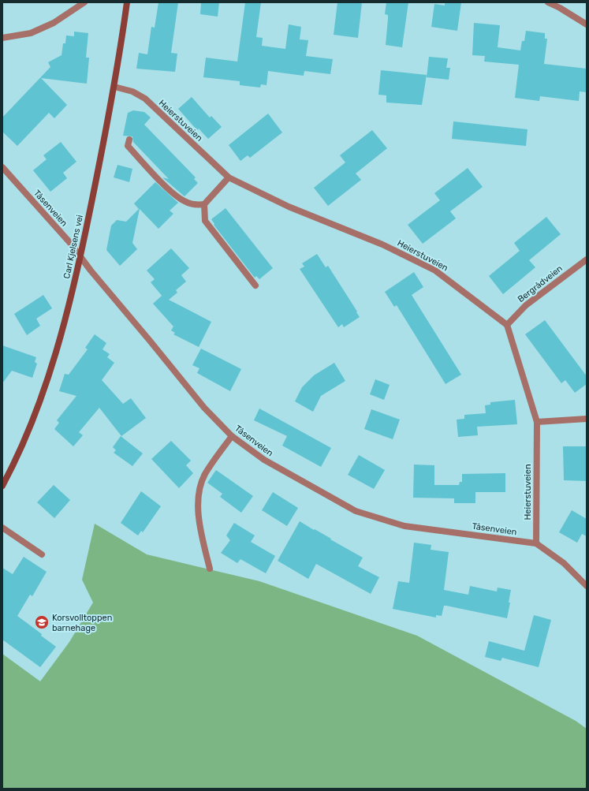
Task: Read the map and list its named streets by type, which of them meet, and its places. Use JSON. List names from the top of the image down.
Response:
{
  "streets": {
    "main road": ["Carl Kjelsens vei"],
    "street": ["Heierstuveien", "Tåsenveien", "Bergrådveien"]
  },
  "crossings": [
    ["Heierstuveien", "Tåsenveien"],
    ["Heierstuveien", "Carl Kjelsens vei"],
    ["Heierstuveien", "Bergrådveien"],
    ["Tåsenveien", "Carl Kjelsens vei"]
  ],
  "places": {
    "school or university": ["Korsvolltoppen barnehage"]
  }
}
